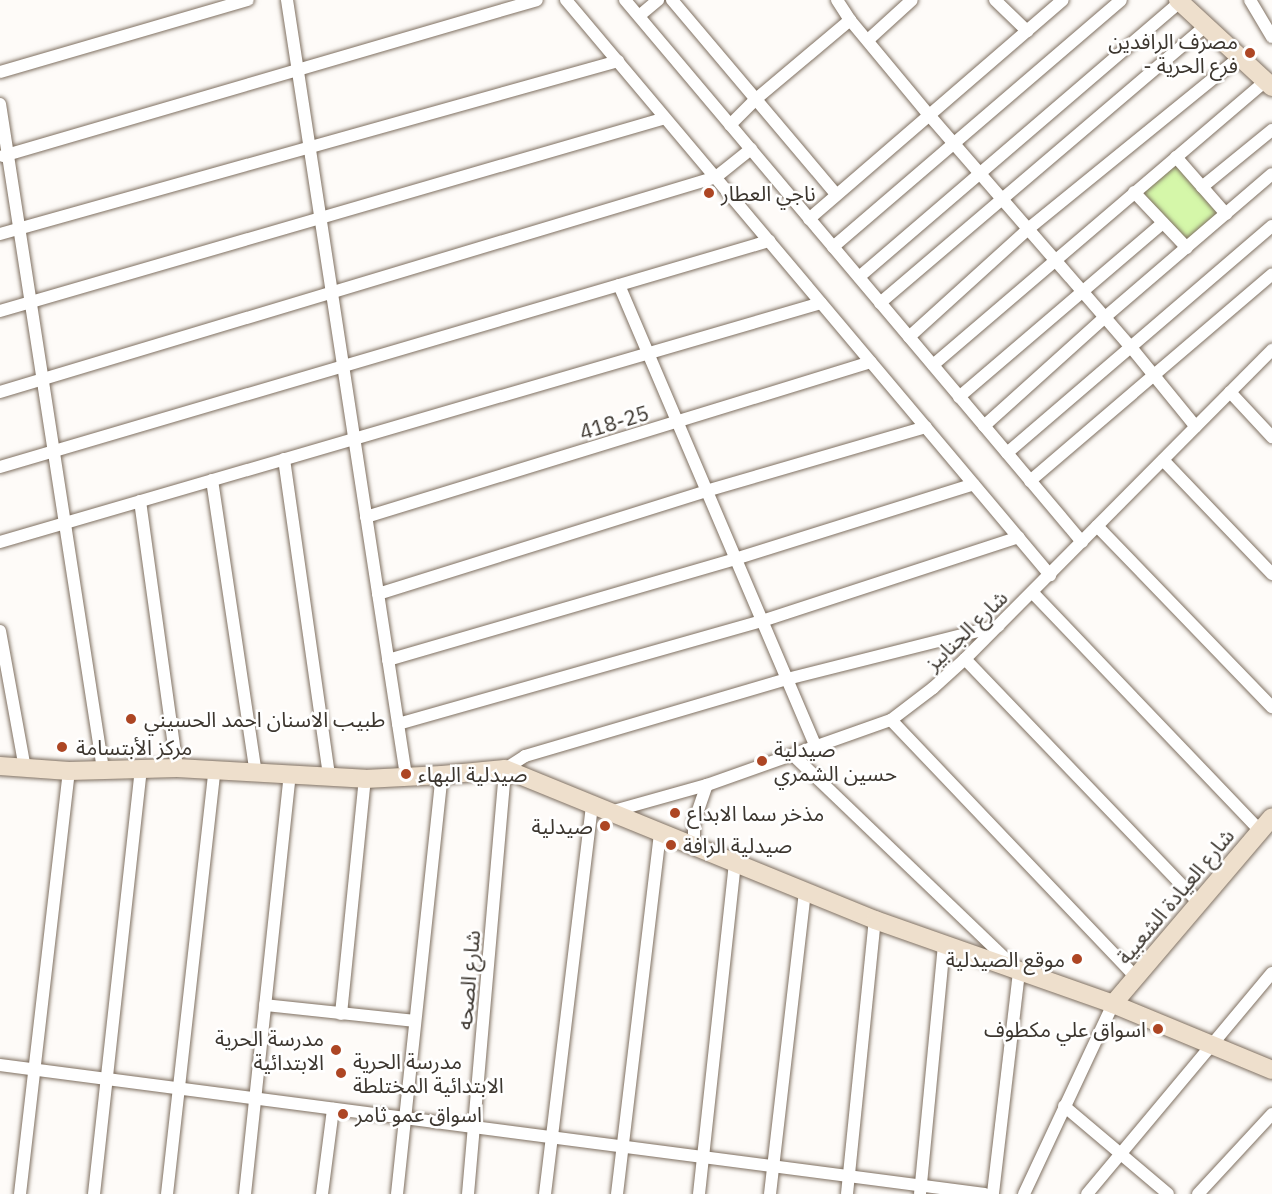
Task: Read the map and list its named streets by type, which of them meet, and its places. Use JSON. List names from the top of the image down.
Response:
{
  "streets": {
    "street": [
      "418-25",
      "شارع الجنابيز",
      "شارع العيادة الشعبية",
      "شارع الصحه"
    ]
  },
  "places": [
    "مصرف الرافدين - فرع الحرية",
    "ناجي العطار",
    "طبيب الاسنان احمد الحسيني",
    "مركز الأبتسامة",
    "صيدلية حسين الشمري",
    "صيدلية البهاء",
    "مذخر سما الابداع",
    "صيدلية",
    "صيدلية الرافة",
    "موقع الصيدلية",
    "اسواق علي مكطوف",
    "مدرسة الحرية الابتدائية",
    "مدرسة الحرية الابتدائية المختلطة",
    "اسواق عمو ثامر"
  ]
}
